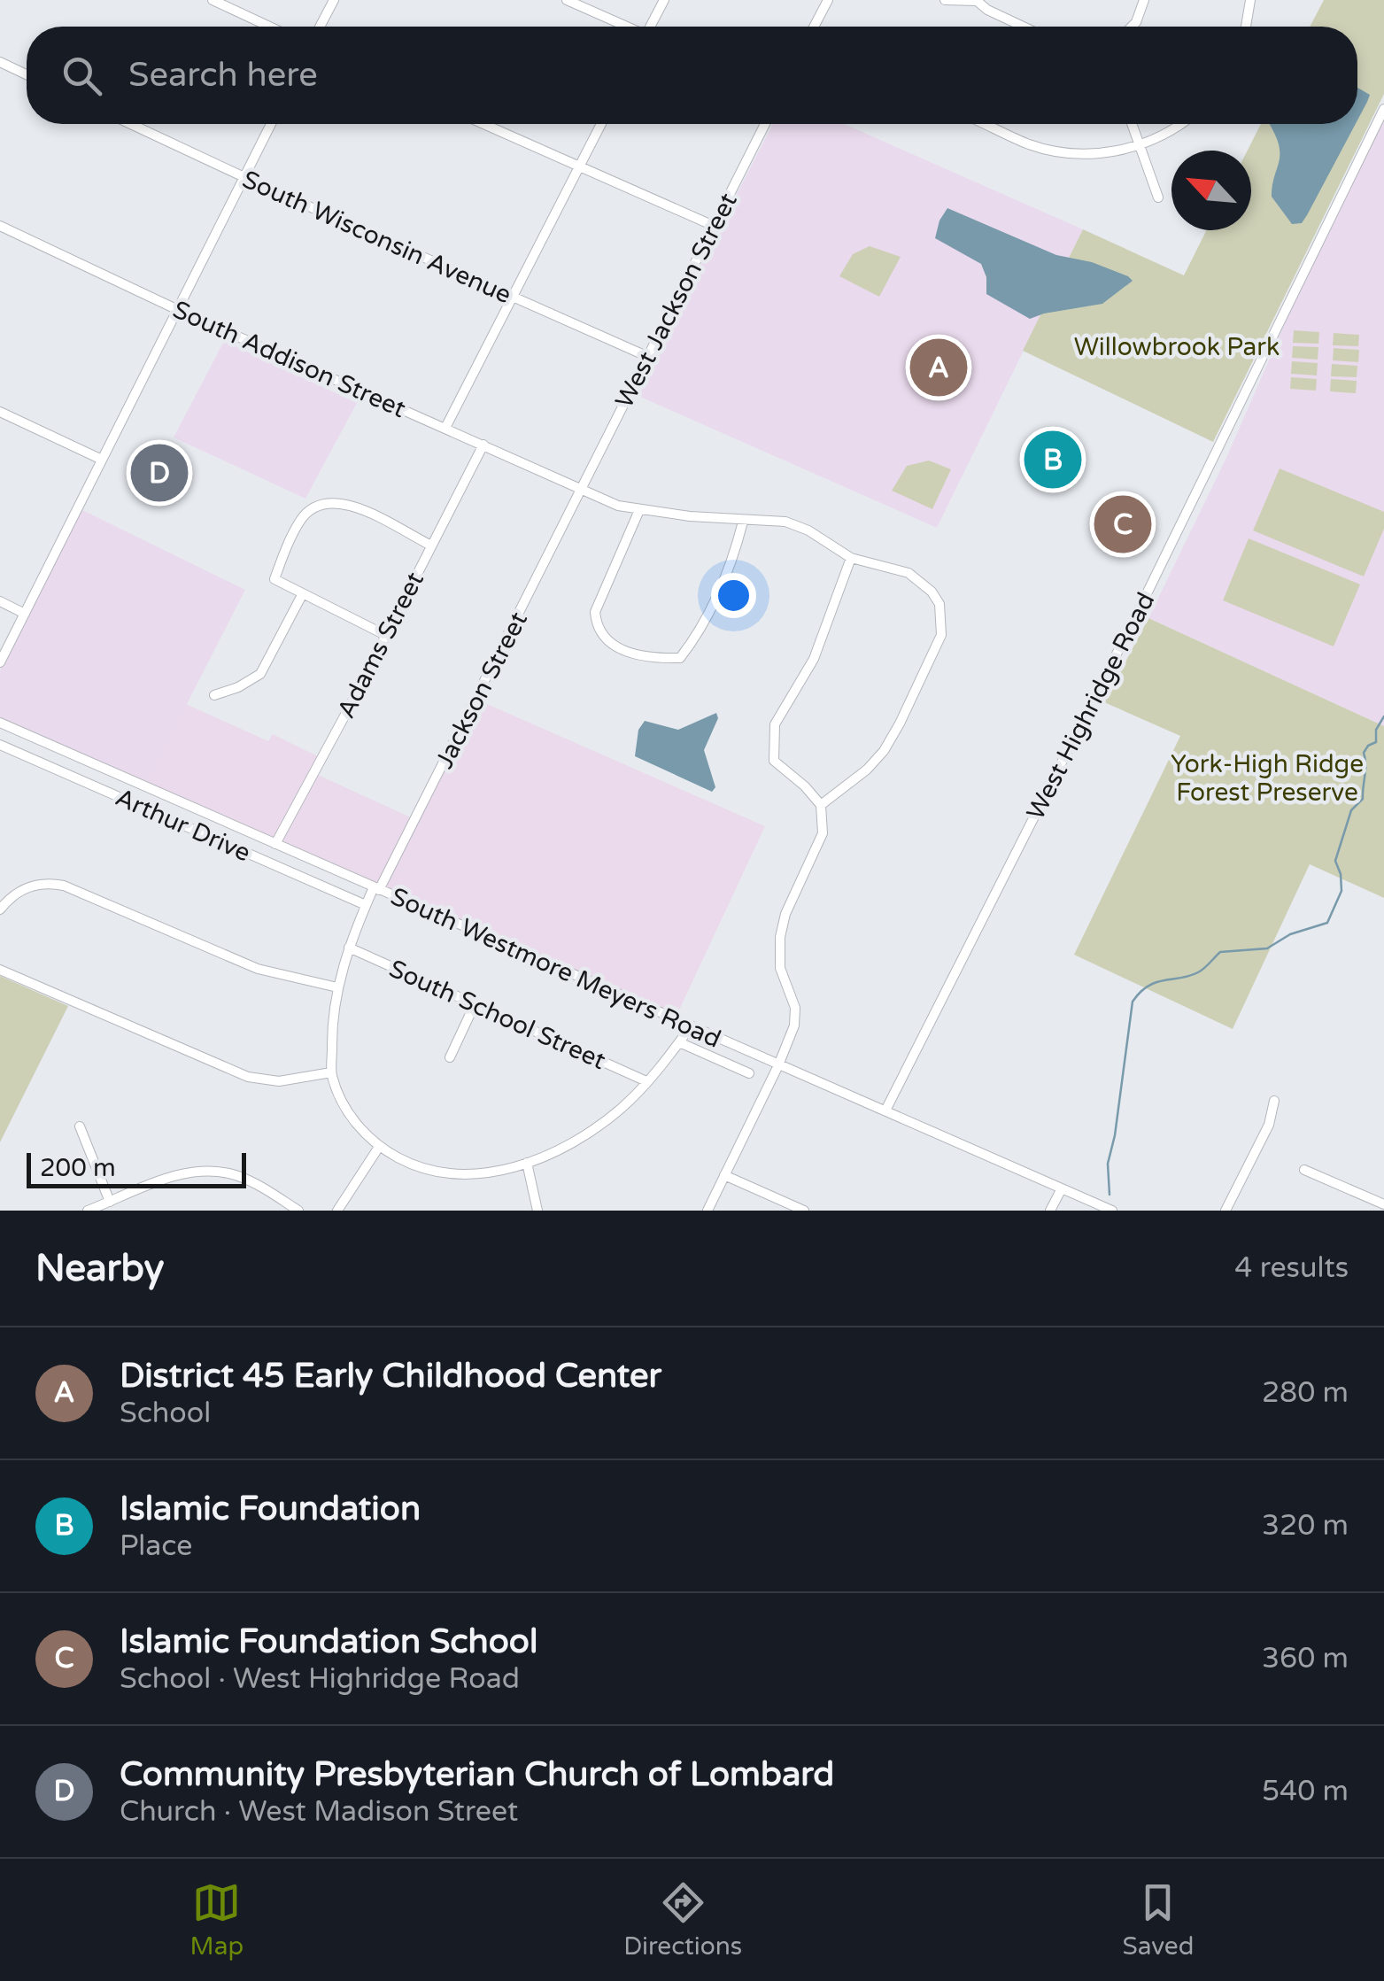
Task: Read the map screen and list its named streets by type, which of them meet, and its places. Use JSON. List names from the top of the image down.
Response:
{
  "streets": {
    "street": [
      "South Wisconsin Avenue",
      "West Jackson Street",
      "South Addison Street",
      "Adams Street",
      "Jackson Street",
      "West Highridge Road",
      "Arthur Drive",
      "South Westmore Meyers Road",
      "South School Street"
    ]
  },
  "crossings": [
    ["South Wisconsin Avenue", "West Jackson Street"],
    ["West Jackson Street", "South Addison Street"],
    ["West Jackson Street", "Jackson Street"],
    ["South Addison Street", "Adams Street"],
    ["South Addison Street", "Jackson Street"],
    ["Adams Street", "South Westmore Meyers Road"],
    ["Jackson Street", "Arthur Drive"],
    ["Jackson Street", "South Westmore Meyers Road"],
    ["Jackson Street", "South School Street"],
    ["West Highridge Road", "South Westmore Meyers Road"]
  ],
  "parks": ["Willowbrook Park", "York-High Ridge Forest Preserve"],
  "scale_bar": "200 m",
  "north": "top left",
  "page": {
    "search": "Search here",
    "pins": [
      "A",
      "B",
      "D",
      "C"
    ],
    "scale": "200 m",
    "heading": ["Nearby", "4 results"],
    "list": [
      {
        "mark": "A",
        "name": "District 45 Early Childhood Center",
        "note": "School",
        "value": "280 m"
      },
      {
        "mark": "B",
        "name": "Islamic Foundation",
        "note": "Place",
        "value": "320 m"
      },
      {
        "mark": "C",
        "name": "Islamic Foundation School",
        "note": "School · West Highridge Road",
        "value": "360 m"
      },
      {
        "mark": "D",
        "name": "Community Presbyterian Church of Lombard",
        "note": "Church · West Madison Street",
        "value": "540 m"
      }
    ],
    "nav": ["Map", "Directions", "Saved"]
  }
}
